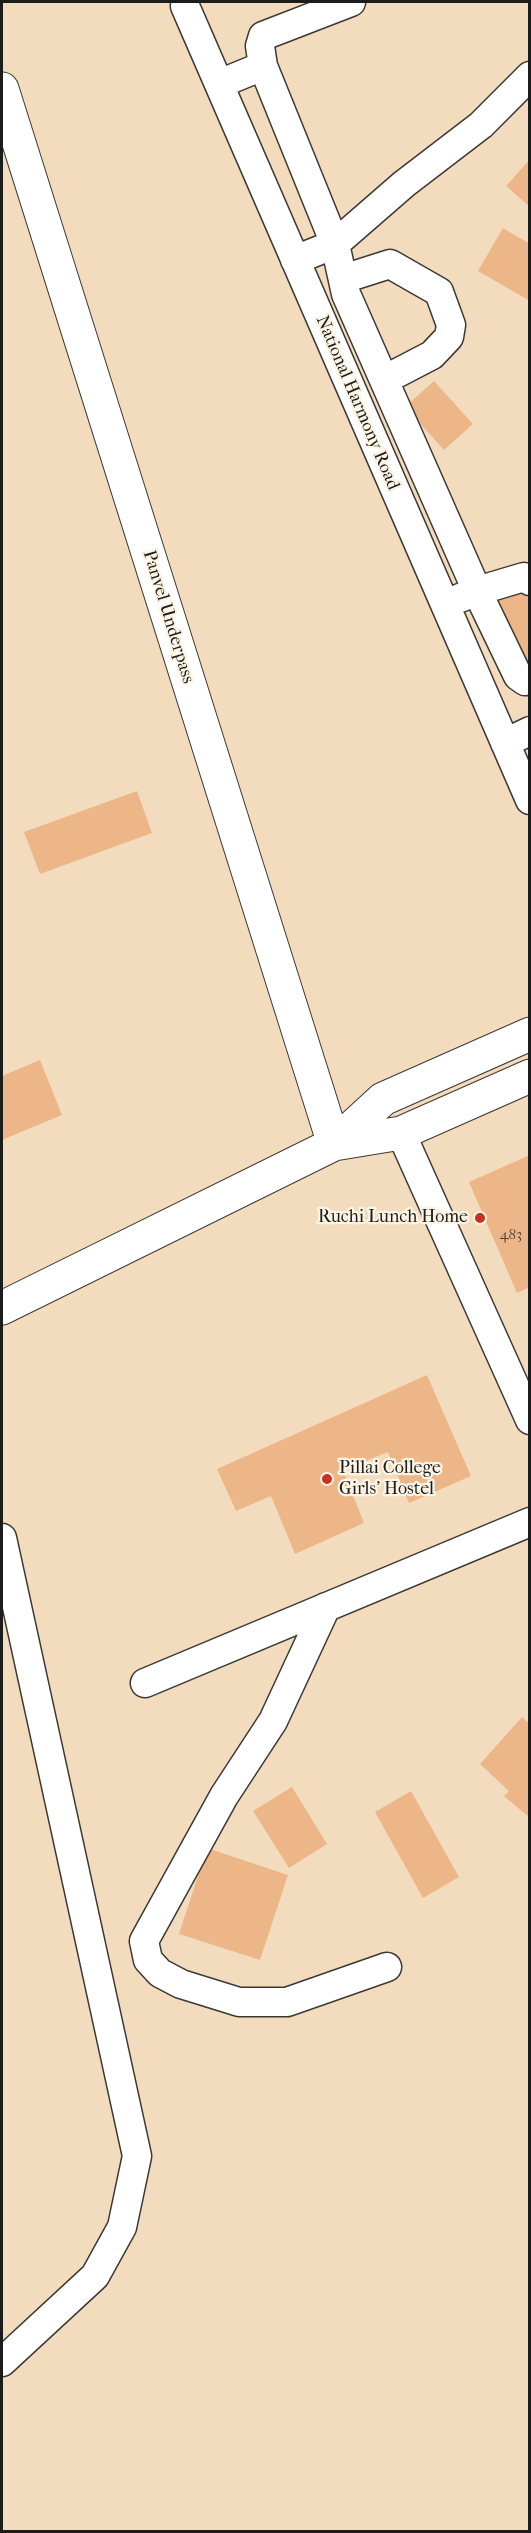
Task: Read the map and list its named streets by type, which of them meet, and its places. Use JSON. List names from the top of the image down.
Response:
{
  "streets": {
    "main road": ["Panvel Underpass"],
    "street": ["National Harmony Road"]
  },
  "places": ["Ruchi Lunch Home", "Pillai College Girls' Hostel"],
  "house_numbers": ["483"]
}
